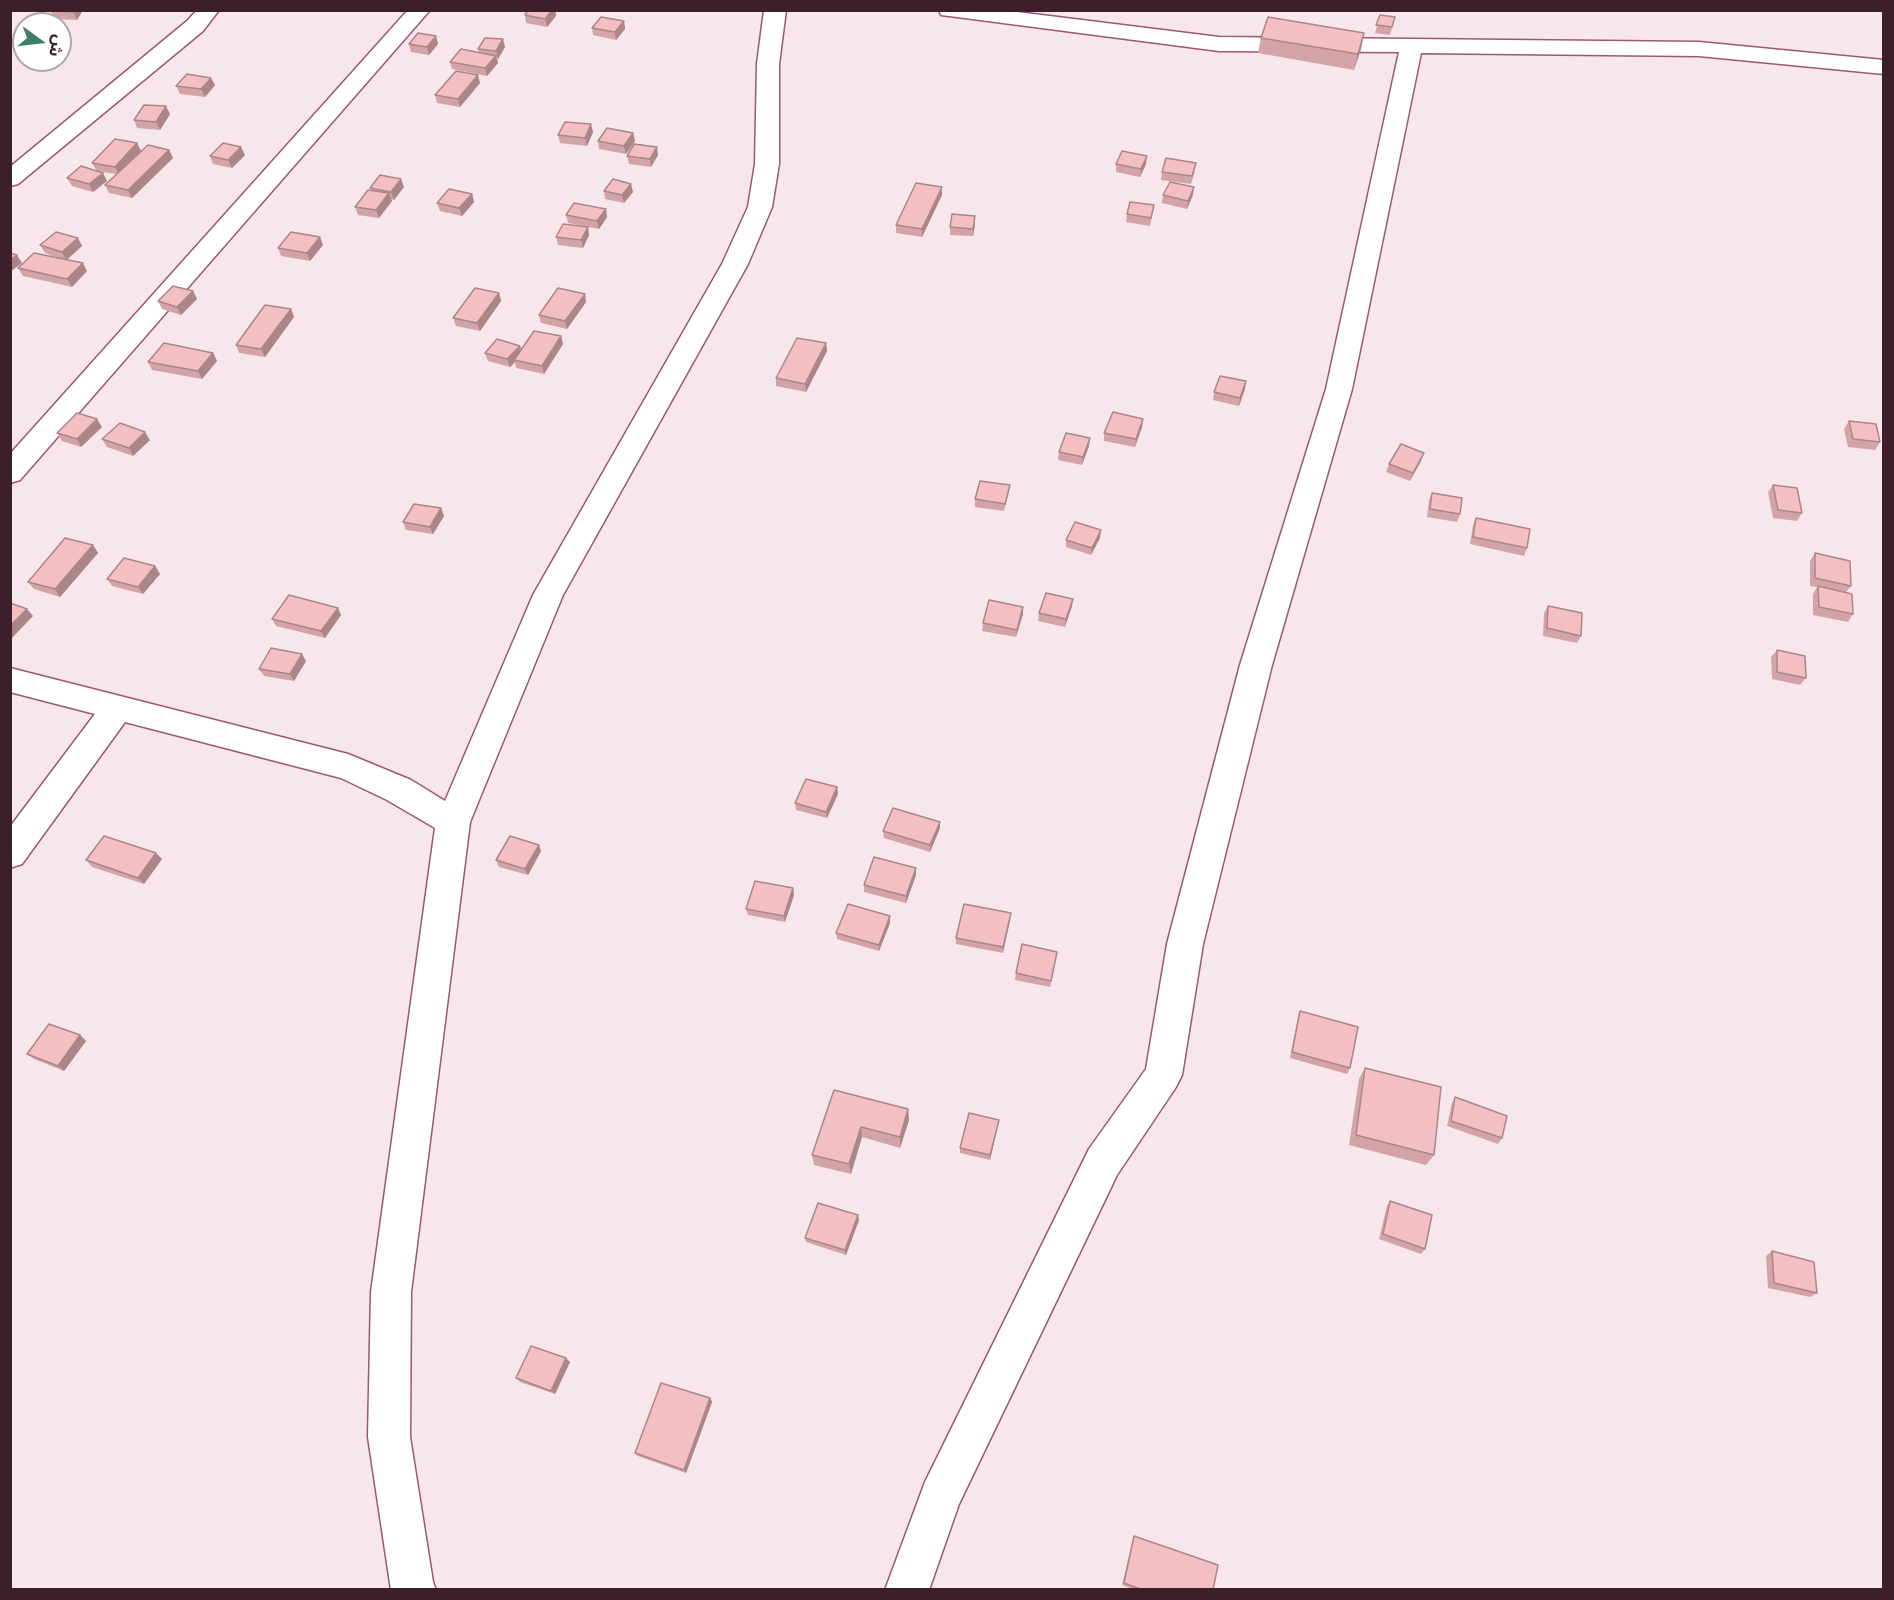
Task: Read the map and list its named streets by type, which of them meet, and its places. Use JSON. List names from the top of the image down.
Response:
{
  "north": "right"
}
